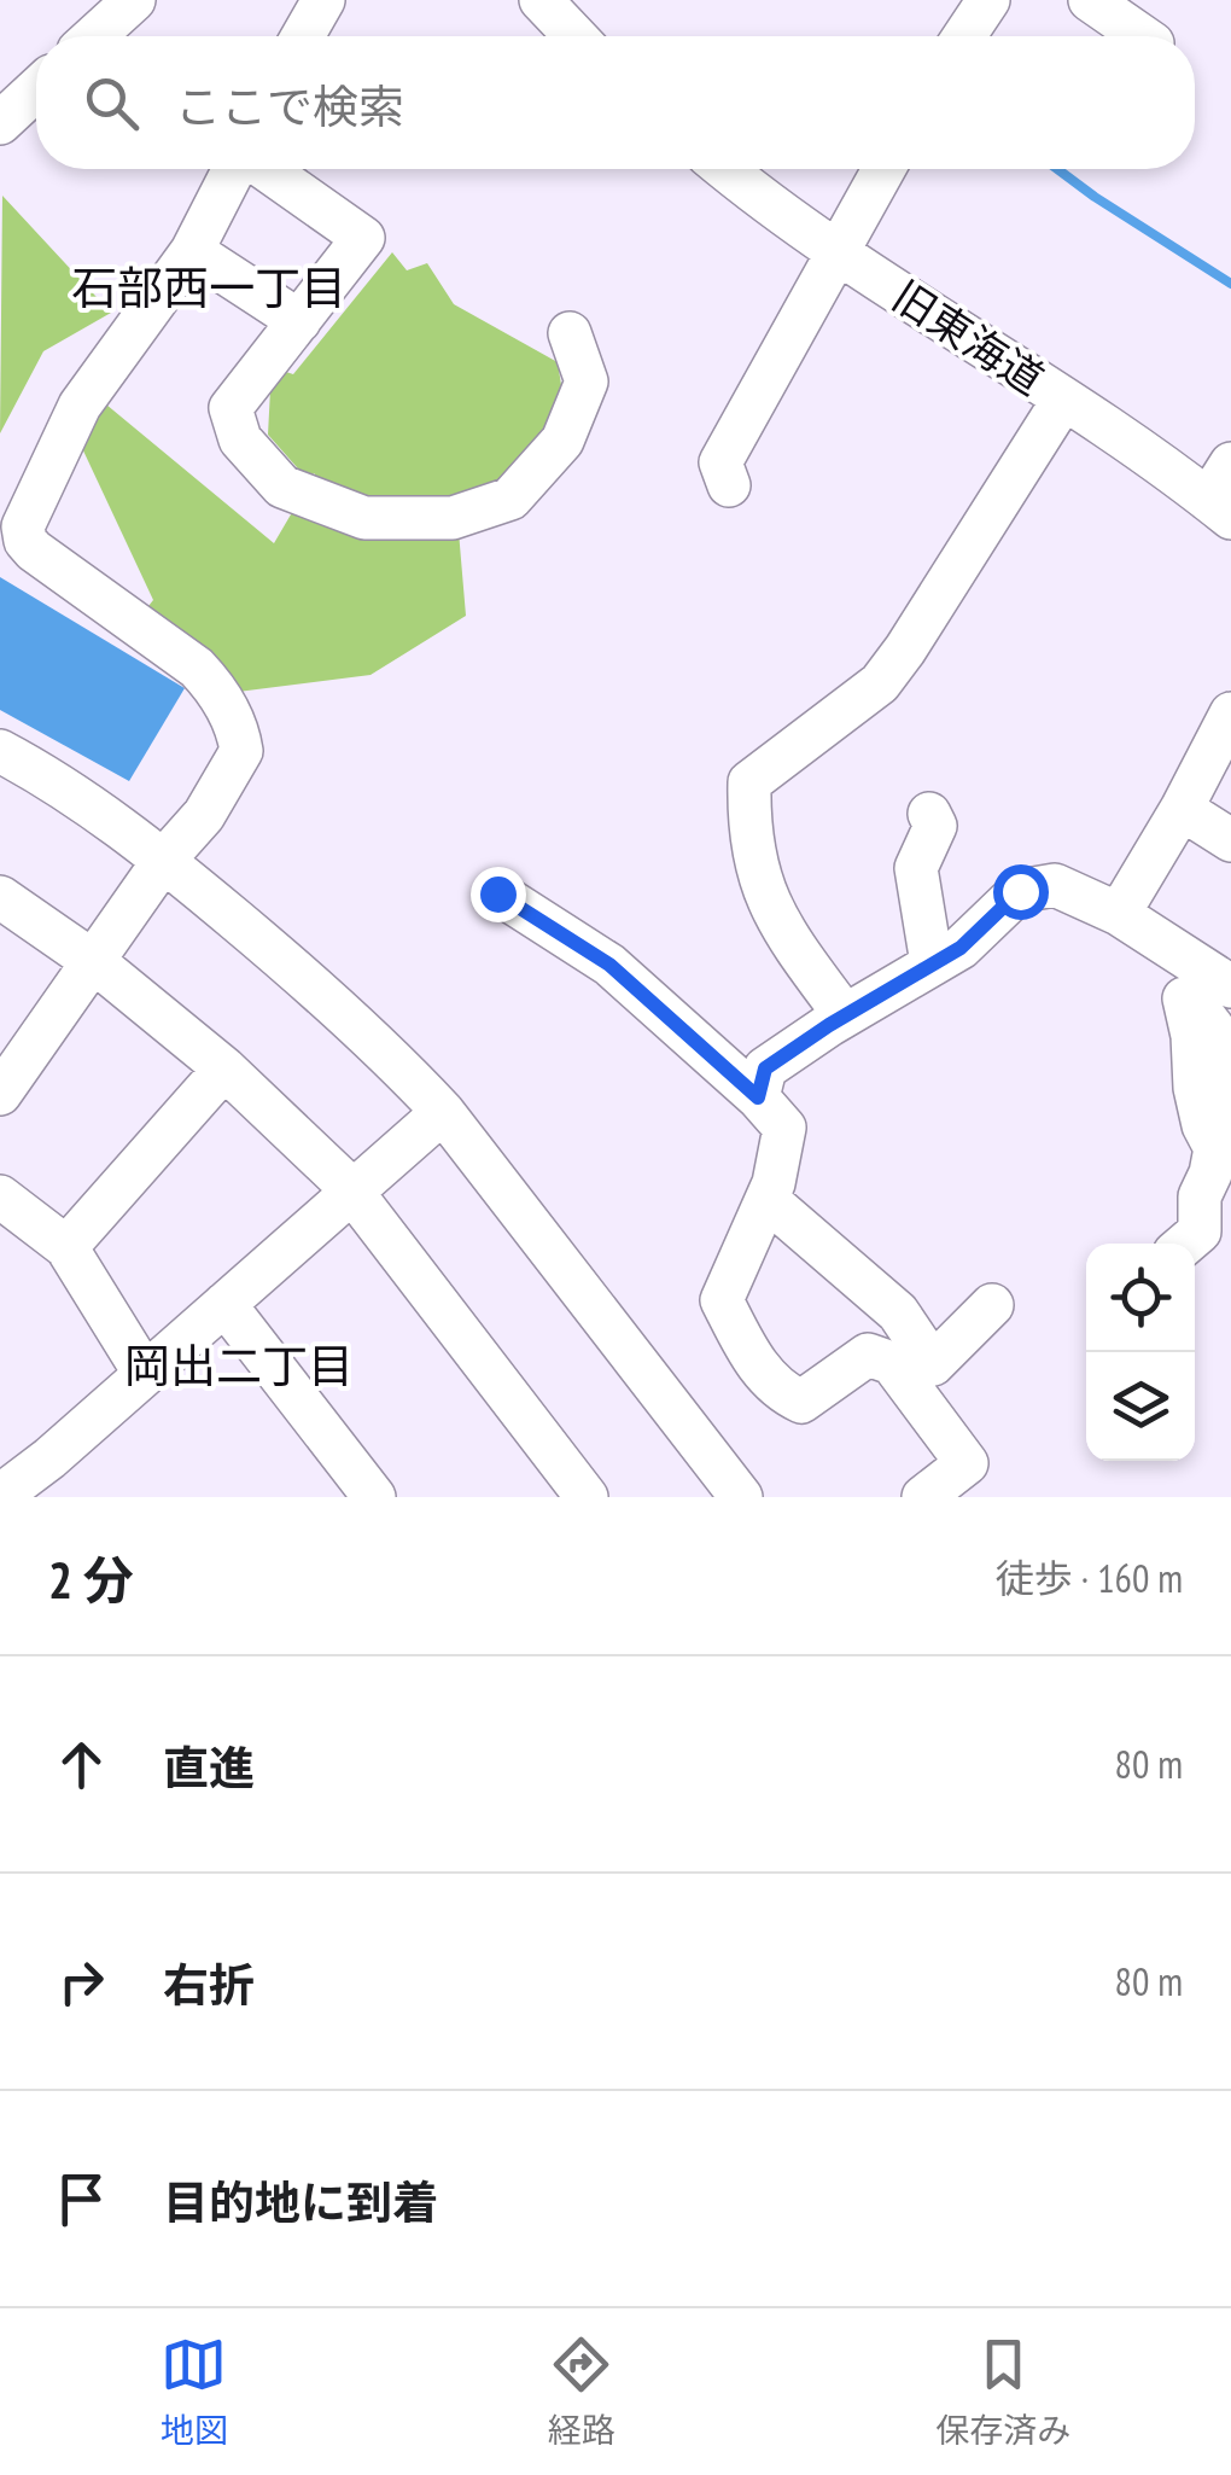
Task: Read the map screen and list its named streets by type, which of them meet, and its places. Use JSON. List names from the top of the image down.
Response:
{
  "streets": {
    "street": ["旧東海道"]
  },
  "districts": ["石部西一丁目", "岡出二丁目"],
  "page": {
    "search": "ここで検索",
    "heading": ["2 分", "徒歩 · 160 m"],
    "list": [
      ["直進", "80 m"],
      ["右折", "80 m"],
      "目的地に到着"
    ],
    "nav": ["地図", "経路", "保存済み"]
  }
}
